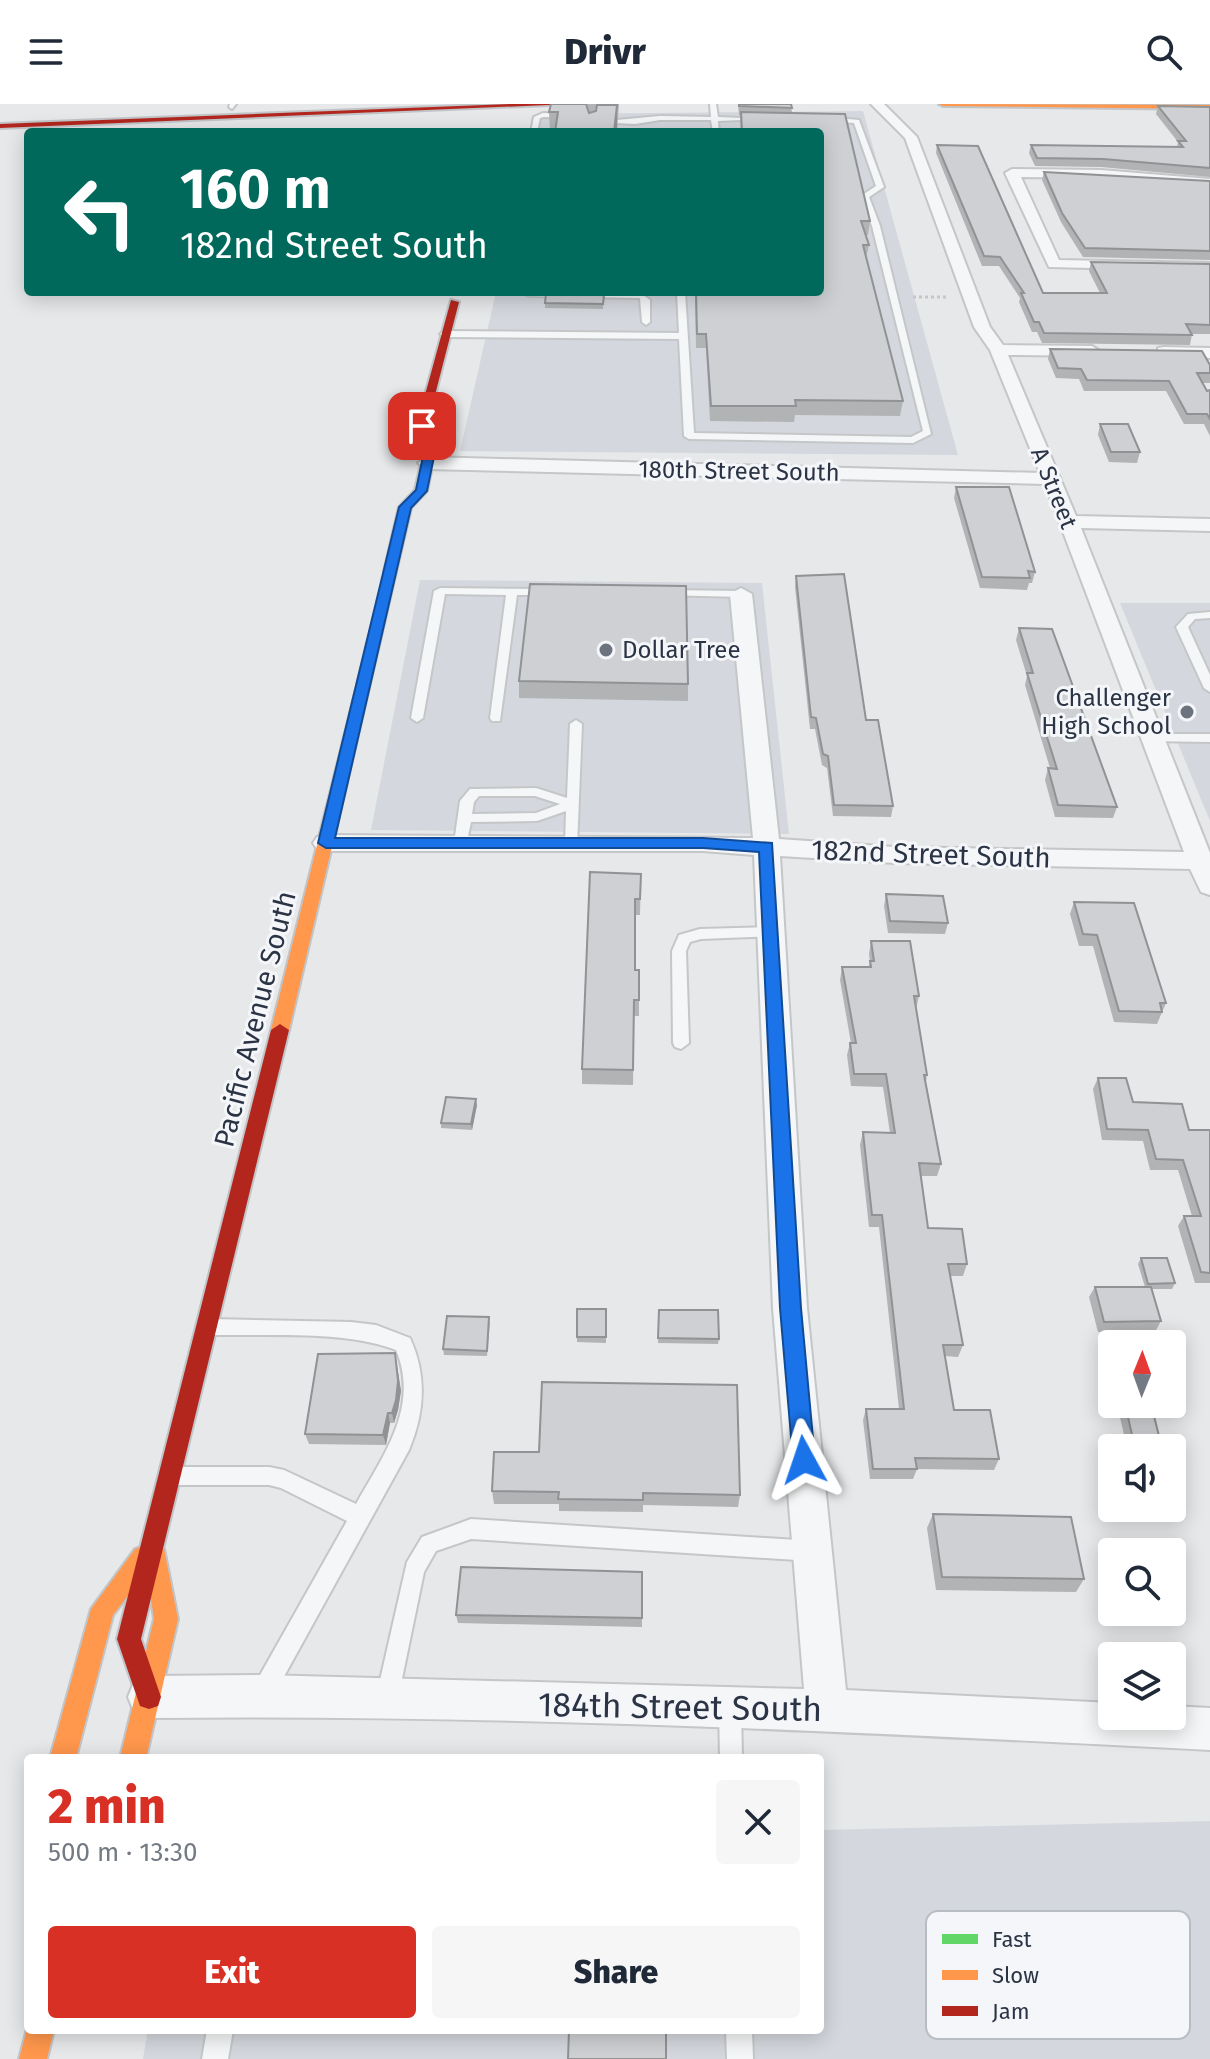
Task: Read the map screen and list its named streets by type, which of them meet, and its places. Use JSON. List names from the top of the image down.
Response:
{
  "streets": {
    "main road": ["Pacific Avenue South"],
    "street": [
      "180th Street South",
      "A Street",
      "182nd Street South",
      "184th Street South"
    ]
  },
  "crossings": [
    ["180th Street South", "A Street"],
    ["180th Street South", "Pacific Avenue South"],
    ["A Street", "182nd Street South"],
    ["182nd Street South", "Pacific Avenue South"],
    ["Pacific Avenue South", "184th Street South"]
  ],
  "places": ["Dollar Tree", "Challenger High School"],
  "legend": ["Fast", "Slow", "Jam"],
  "north": "top",
  "page": {
    "header": "Drivr",
    "turn": ["160 m", "182nd Street South"],
    "heading": ["2 min", "500 m · 13:30"],
    "buttons": ["Exit", "Share"]
  }
}
